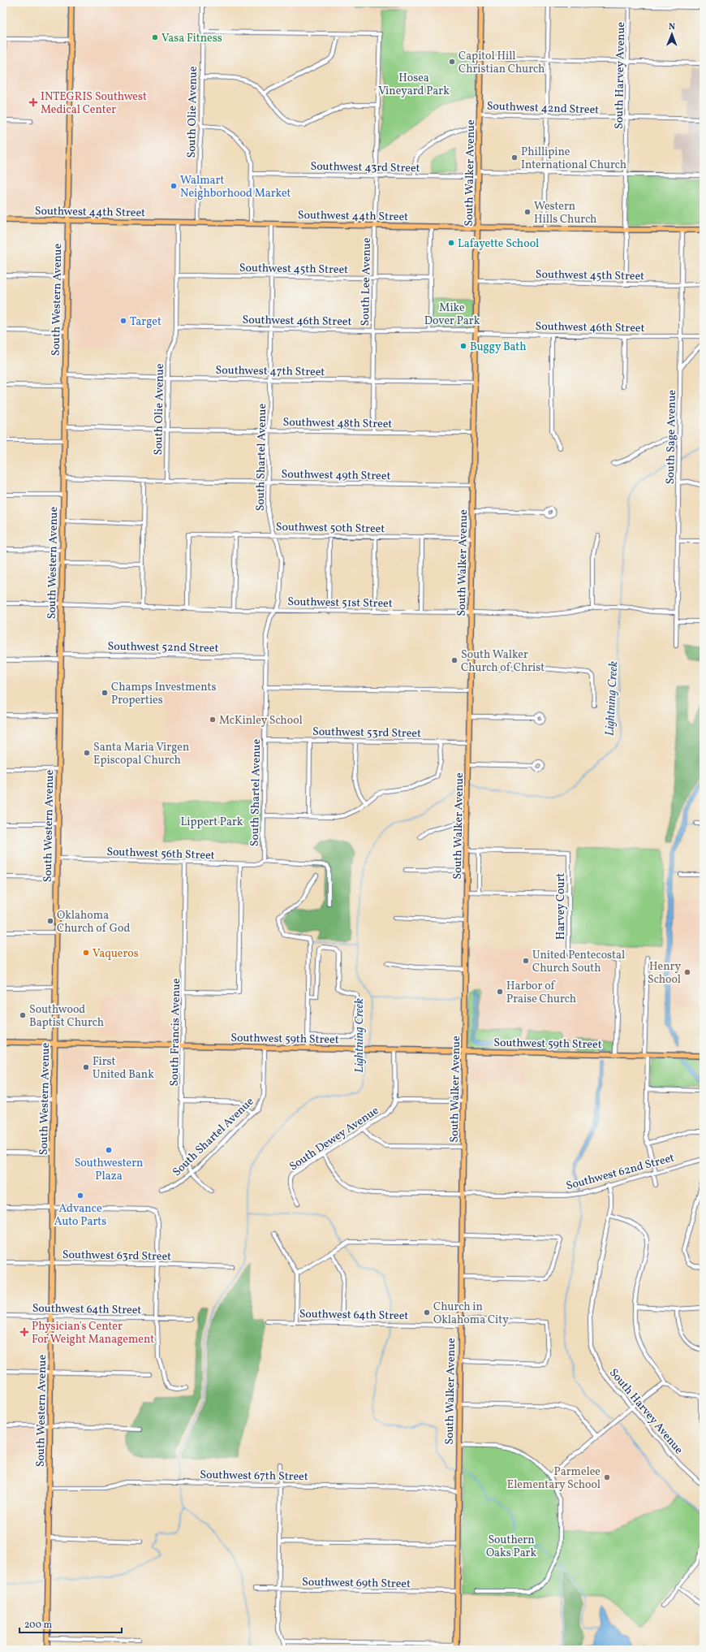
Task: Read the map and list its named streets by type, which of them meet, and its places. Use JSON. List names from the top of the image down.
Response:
{
  "streets": {
    "main road": [
      "South Walker Avenue",
      "Southwest 44th Street",
      "South Western Avenue",
      "Southwest 59th Street"
    ],
    "street": [
      "South Harvey Avenue",
      "Southwest 42nd Street",
      "South Olie Avenue",
      "Southwest 43rd Street",
      "Southwest 45th Street",
      "South Lee Avenue",
      "Southwest 46th Street",
      "Southwest 47th Street",
      "Southwest 48th Street",
      "South Sage Avenue",
      "South Shartel Avenue",
      "Southwest 49th Street",
      "Southwest 50th Street",
      "Southwest 51st Street",
      "Southwest 52nd Street",
      "Southwest 53rd Street",
      "Southwest 56th Street",
      "Harvey Court",
      "South Francis Avenue",
      "South Dewey Avenue",
      "Southwest 62nd Street",
      "Southwest 63rd Street",
      "Southwest 64th Street",
      "Southwest 67th Street",
      "Southwest 69th Street"
    ]
  },
  "crossings": [
    ["South Harvey Avenue", "Southwest 42nd Street"],
    ["South Harvey Avenue", "Southwest 44th Street"],
    ["South Harvey Avenue", "Southwest 45th Street"],
    ["South Harvey Avenue", "Southwest 62nd Street"],
    ["Southwest 42nd Street", "Southwest 43rd Street"],
    ["Southwest 42nd Street", "South Walker Avenue"],
    ["South Olie Avenue", "Southwest 44th Street"],
    ["South Olie Avenue", "Southwest 45th Street"],
    ["South Olie Avenue", "Southwest 46th Street"],
    ["South Olie Avenue", "Southwest 47th Street"],
    ["South Olie Avenue", "Southwest 48th Street"],
    ["South Olie Avenue", "Southwest 49th Street"],
    ["Southwest 43rd Street", "South Walker Avenue"],
    ["Southwest 43rd Street", "South Lee Avenue"],
    ["South Walker Avenue", "Southwest 44th Street"],
    ["South Walker Avenue", "Southwest 45th Street"],
    ["South Walker Avenue", "Southwest 46th Street"],
    ["South Walker Avenue", "Southwest 47th Street"],
    ["South Walker Avenue", "Southwest 48th Street"],
    ["South Walker Avenue", "Southwest 49th Street"],
    ["South Walker Avenue", "Southwest 50th Street"],
    ["South Walker Avenue", "Southwest 51st Street"],
    ["South Walker Avenue", "Southwest 53rd Street"],
    ["South Walker Avenue", "Southwest 59th Street"],
    ["South Walker Avenue", "Southwest 62nd Street"],
    ["South Walker Avenue", "Southwest 64th Street"],
    ["South Walker Avenue", "Southwest 67th Street"],
    ["South Walker Avenue", "Southwest 69th Street"],
    ["Southwest 44th Street", "South Lee Avenue"],
    ["Southwest 44th Street", "South Western Avenue"],
    ["Southwest 44th Street", "South Sage Avenue"],
    ["Southwest 44th Street", "South Shartel Avenue"],
    ["Southwest 45th Street", "South Lee Avenue"],
    ["Southwest 45th Street", "South Sage Avenue"],
    ["Southwest 45th Street", "South Shartel Avenue"],
    ["South Lee Avenue", "Southwest 46th Street"],
    ["South Lee Avenue", "Southwest 47th Street"],
    ["South Lee Avenue", "Southwest 48th Street"],
    ["South Western Avenue", "Southwest 47th Street"],
    ["South Western Avenue", "Southwest 48th Street"],
    ["South Western Avenue", "Southwest 49th Street"],
    ["South Western Avenue", "Southwest 51st Street"],
    ["South Western Avenue", "Southwest 52nd Street"],
    ["South Western Avenue", "Southwest 56th Street"],
    ["South Western Avenue", "Southwest 59th Street"],
    ["South Western Avenue", "Southwest 63rd Street"],
    ["South Western Avenue", "Southwest 64th Street"],
    ["South Western Avenue", "Southwest 67th Street"],
    ["Southwest 46th Street", "South Sage Avenue"],
    ["Southwest 46th Street", "South Shartel Avenue"],
    ["Southwest 47th Street", "South Shartel Avenue"],
    ["Southwest 48th Street", "South Shartel Avenue"],
    ["South Sage Avenue", "Southwest 51st Street"],
    ["South Shartel Avenue", "Southwest 49th Street"],
    ["South Shartel Avenue", "Southwest 50th Street"],
    ["South Shartel Avenue", "Southwest 51st Street"],
    ["South Shartel Avenue", "Southwest 52nd Street"],
    ["South Shartel Avenue", "Southwest 53rd Street"],
    ["South Shartel Avenue", "Southwest 56th Street"],
    ["South Shartel Avenue", "South Francis Avenue"],
    ["South Shartel Avenue", "Southwest 59th Street"],
    ["Southwest 50th Street", "Southwest 51st Street"],
    ["Southwest 56th Street", "South Francis Avenue"],
    ["Harvey Court", "Southwest 59th Street"],
    ["South Francis Avenue", "Southwest 59th Street"],
    ["South Dewey Avenue", "Southwest 62nd Street"]
  ],
  "water": ["Lightning Creek"],
  "parks": [
    "Hosea Vineyard Park",
    "Mike Dover Park",
    "Lippert Park",
    "Southern Oaks Park"
  ],
  "places": {
    "other": [
      "Vasa Fitness",
      "Capitol Hill Christian Church",
      "Phillipine International Church",
      "Walmart Neighborhood Market",
      "Western Hills Church",
      "Lafayette School",
      "Target",
      "Buggy Bath",
      "South Walker Church of Christ",
      "Champs Investments Properties",
      "McKinley School",
      "Santa Maria Virgen Episcopal Church",
      "Oklahoma Church of God",
      "Vaqueros",
      "United Pentecostal Church South",
      "Henry School",
      "Harbor of Praise Church",
      "Southwood Baptist Church",
      "First United Bank",
      "Southwestern Plaza",
      "Advance Auto Parts",
      "Church in Oklahoma City",
      "Parmelee Elementary School"
    ],
    "health": ["INTEGRIS Southwest Medical Center", "Physician's Center For Weight Management"]
  },
  "scale_bar": "200 m",
  "north": "top"
}
